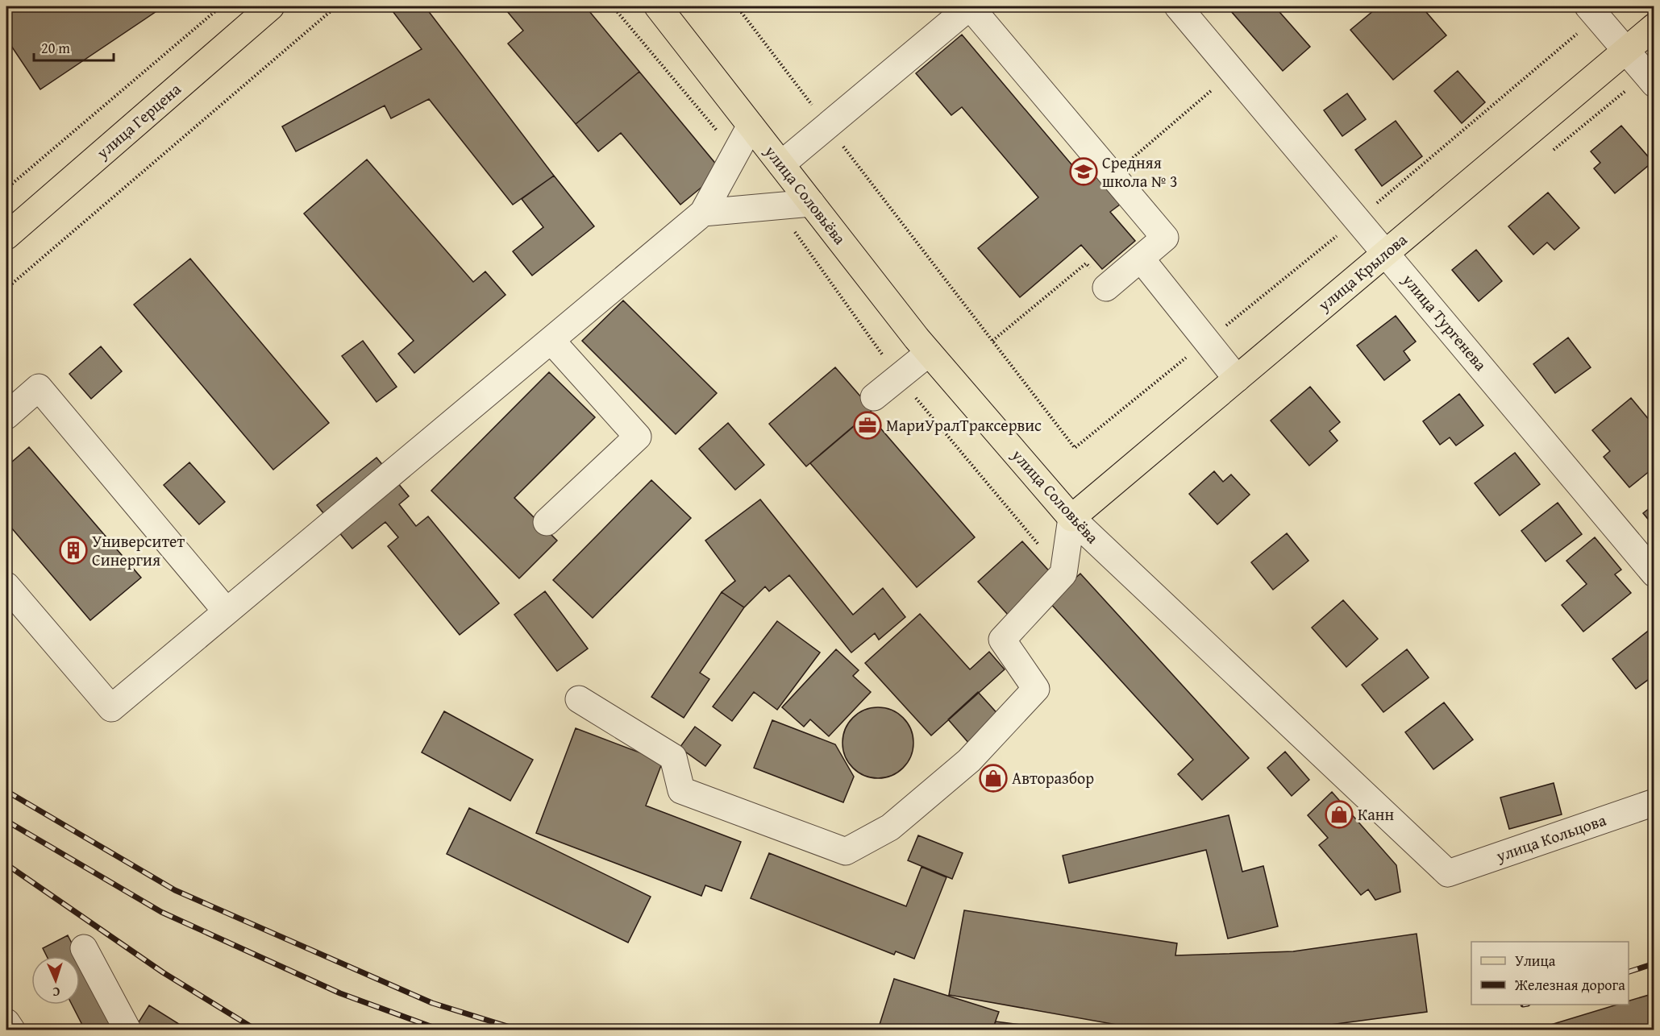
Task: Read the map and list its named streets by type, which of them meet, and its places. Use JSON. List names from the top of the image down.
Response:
{
  "streets": {
    "main road": ["улица Герцена", "улица Соловьёва", "улица Крылова"],
    "street": ["улица Тургенева", "улица Кольцова"]
  },
  "crossings": [
    ["улица Соловьёва", "улица Крылова"],
    ["улица Соловьёва", "улица Кольцова"],
    ["улица Крылова", "улица Тургенева"]
  ],
  "places": {
    "school or university": ["Средняя школа № 3"],
    "office": ["МариУралТраксервис"],
    "building": ["Университет Синергия"],
    "shop": ["Авторазбор", "Канн"]
  },
  "legend": ["Улица", "Железная дорога"],
  "scale_bar": "20 m",
  "north": "bottom"
}
